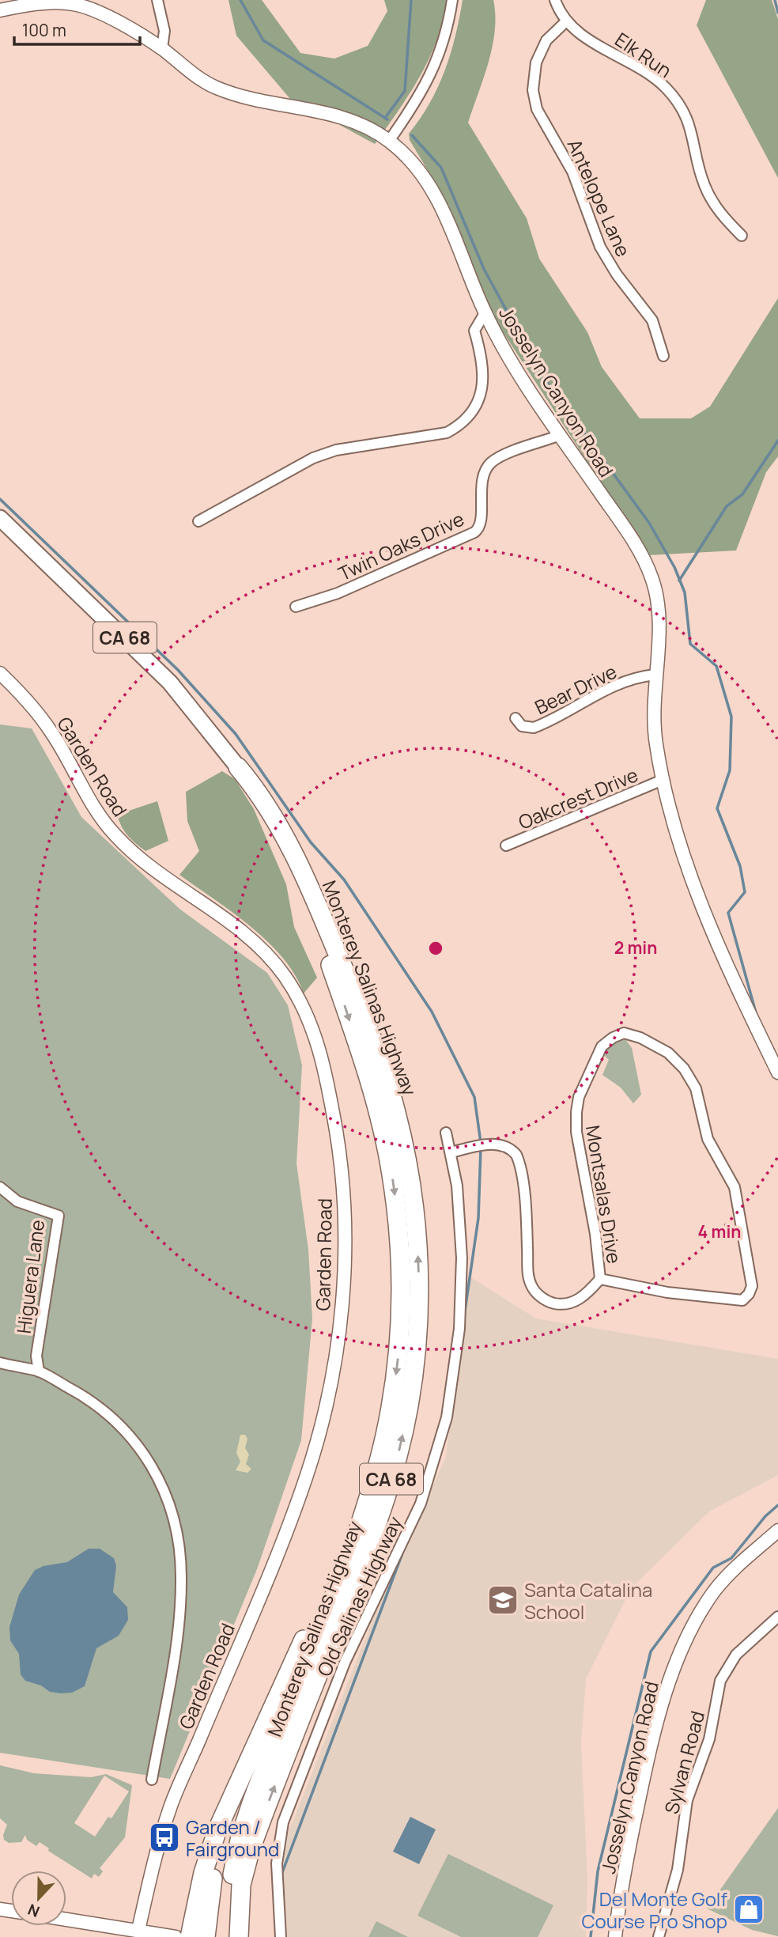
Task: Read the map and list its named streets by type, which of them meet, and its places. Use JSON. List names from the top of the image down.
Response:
{
  "streets": {
    "highway": ["CA 68", "Monterey Salinas Highway"],
    "street": [
      "Elk Run",
      "Antelope Lane",
      "Josselyn Canyon Road",
      "Twin Oaks Drive",
      "Bear Drive",
      "Garden Road",
      "Oakcrest Drive",
      "Montsalas Drive",
      "Higuera Lane",
      "Old Salinas Highway",
      "Sylvan Road"
    ]
  },
  "crossings": [
    ["Elk Run", "Antelope Lane"],
    ["Josselyn Canyon Road", "Twin Oaks Drive"],
    ["Josselyn Canyon Road", "Bear Drive"],
    ["Josselyn Canyon Road", "Oakcrest Drive"],
    ["CA 68", "Monterey Salinas Highway"],
    ["Montsalas Drive", "Old Salinas Highway"]
  ],
  "places": {
    "school or university": ["Santa Catalina School"],
    "bus stop": ["Garden / Fairground"],
    "shop": ["Del Monte Golf Course Pro Shop"]
  },
  "scale_bar": "100 m",
  "north": "bottom",
  "rings": ["2 min", "4 min"]
}
